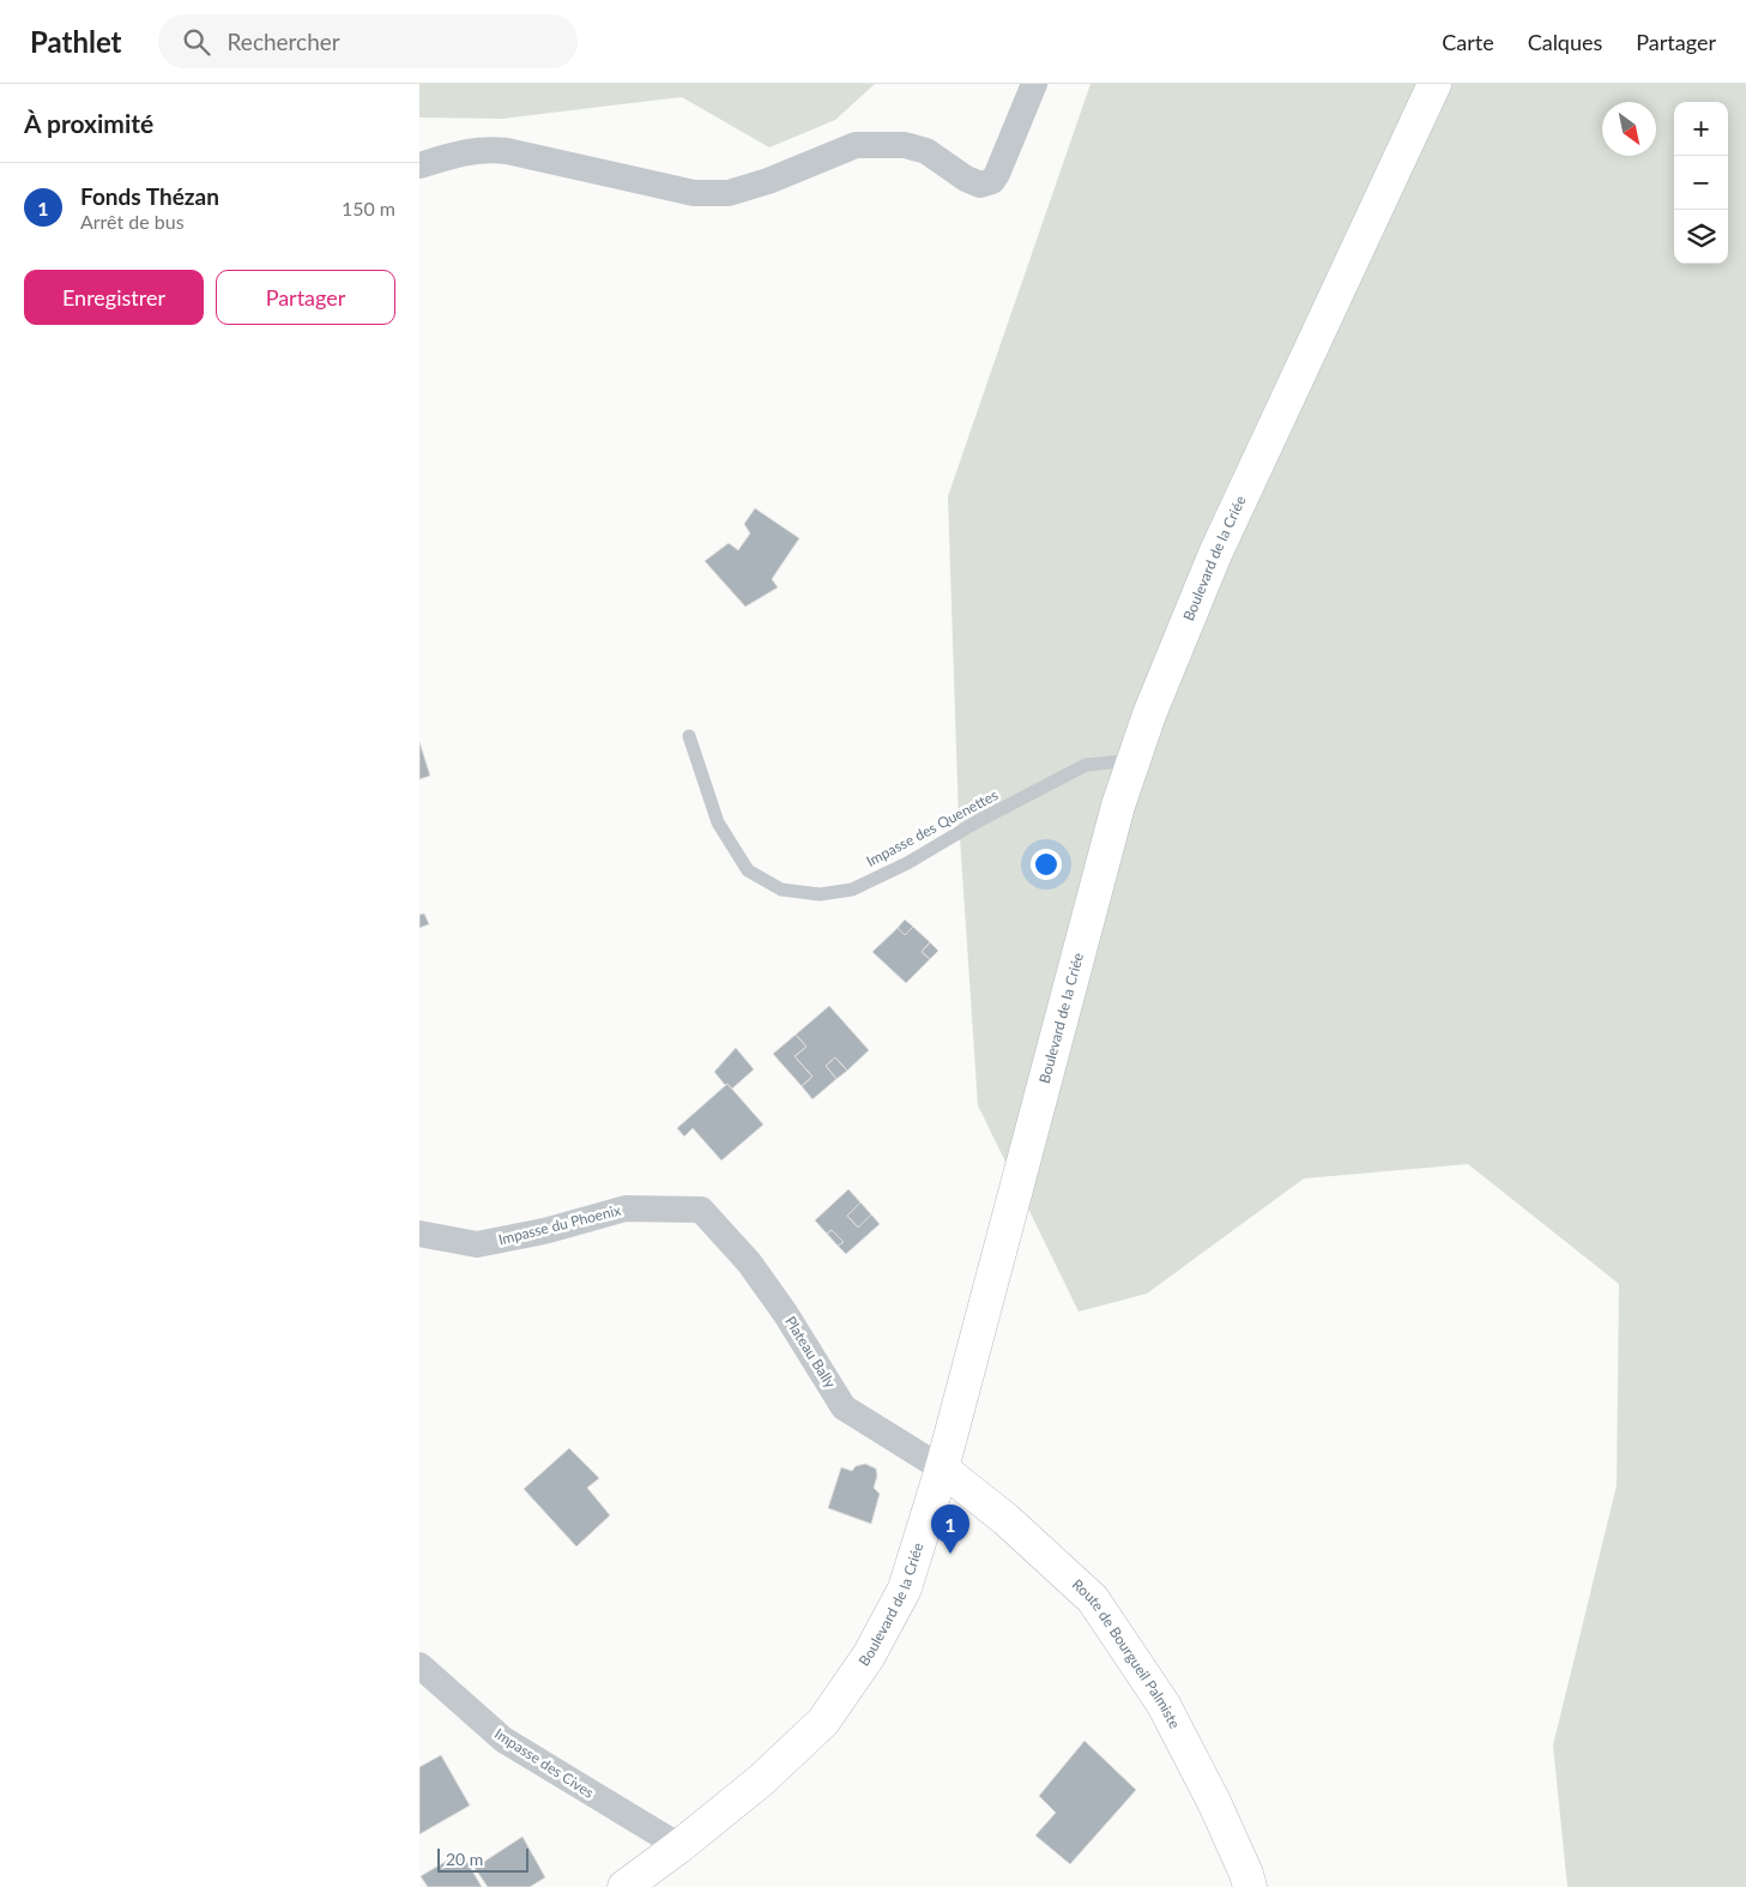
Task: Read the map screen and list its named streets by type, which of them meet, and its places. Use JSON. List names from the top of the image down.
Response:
{
  "streets": {
    "main road": ["Boulevard de la Criée", "Route de Bourgueil Palmiste"],
    "street": ["Impasse du Phoenix", "Plateau Bally", "Impasse des Cives"],
    "lane": ["Impasse des Quenettes"]
  },
  "crossings": [
    ["Boulevard de la Criée", "Impasse des Quenettes"],
    ["Boulevard de la Criée", "Plateau Bally"],
    ["Boulevard de la Criée", "Route de Bourgueil Palmiste"],
    ["Boulevard de la Criée", "Impasse des Cives"],
    ["Impasse du Phoenix", "Plateau Bally"],
    ["Plateau Bally", "Route de Bourgueil Palmiste"]
  ],
  "scale_bar": "20 m",
  "north": "bottom right",
  "page": {
    "header": "Pathlet",
    "search": "Rechercher",
    "nav": ["Carte", "Calques", "Partager"],
    "heading": "À proximité",
    "map_buttons": ["+", "−"],
    "list": [
      {
        "mark": "1",
        "name": "Fonds Thézan",
        "note": "Arrêt de bus",
        "value": "150 m"
      }
    ],
    "buttons": ["Enregistrer", "Partager"],
    "pins": "1",
    "scale": "20 m"
  }
}
